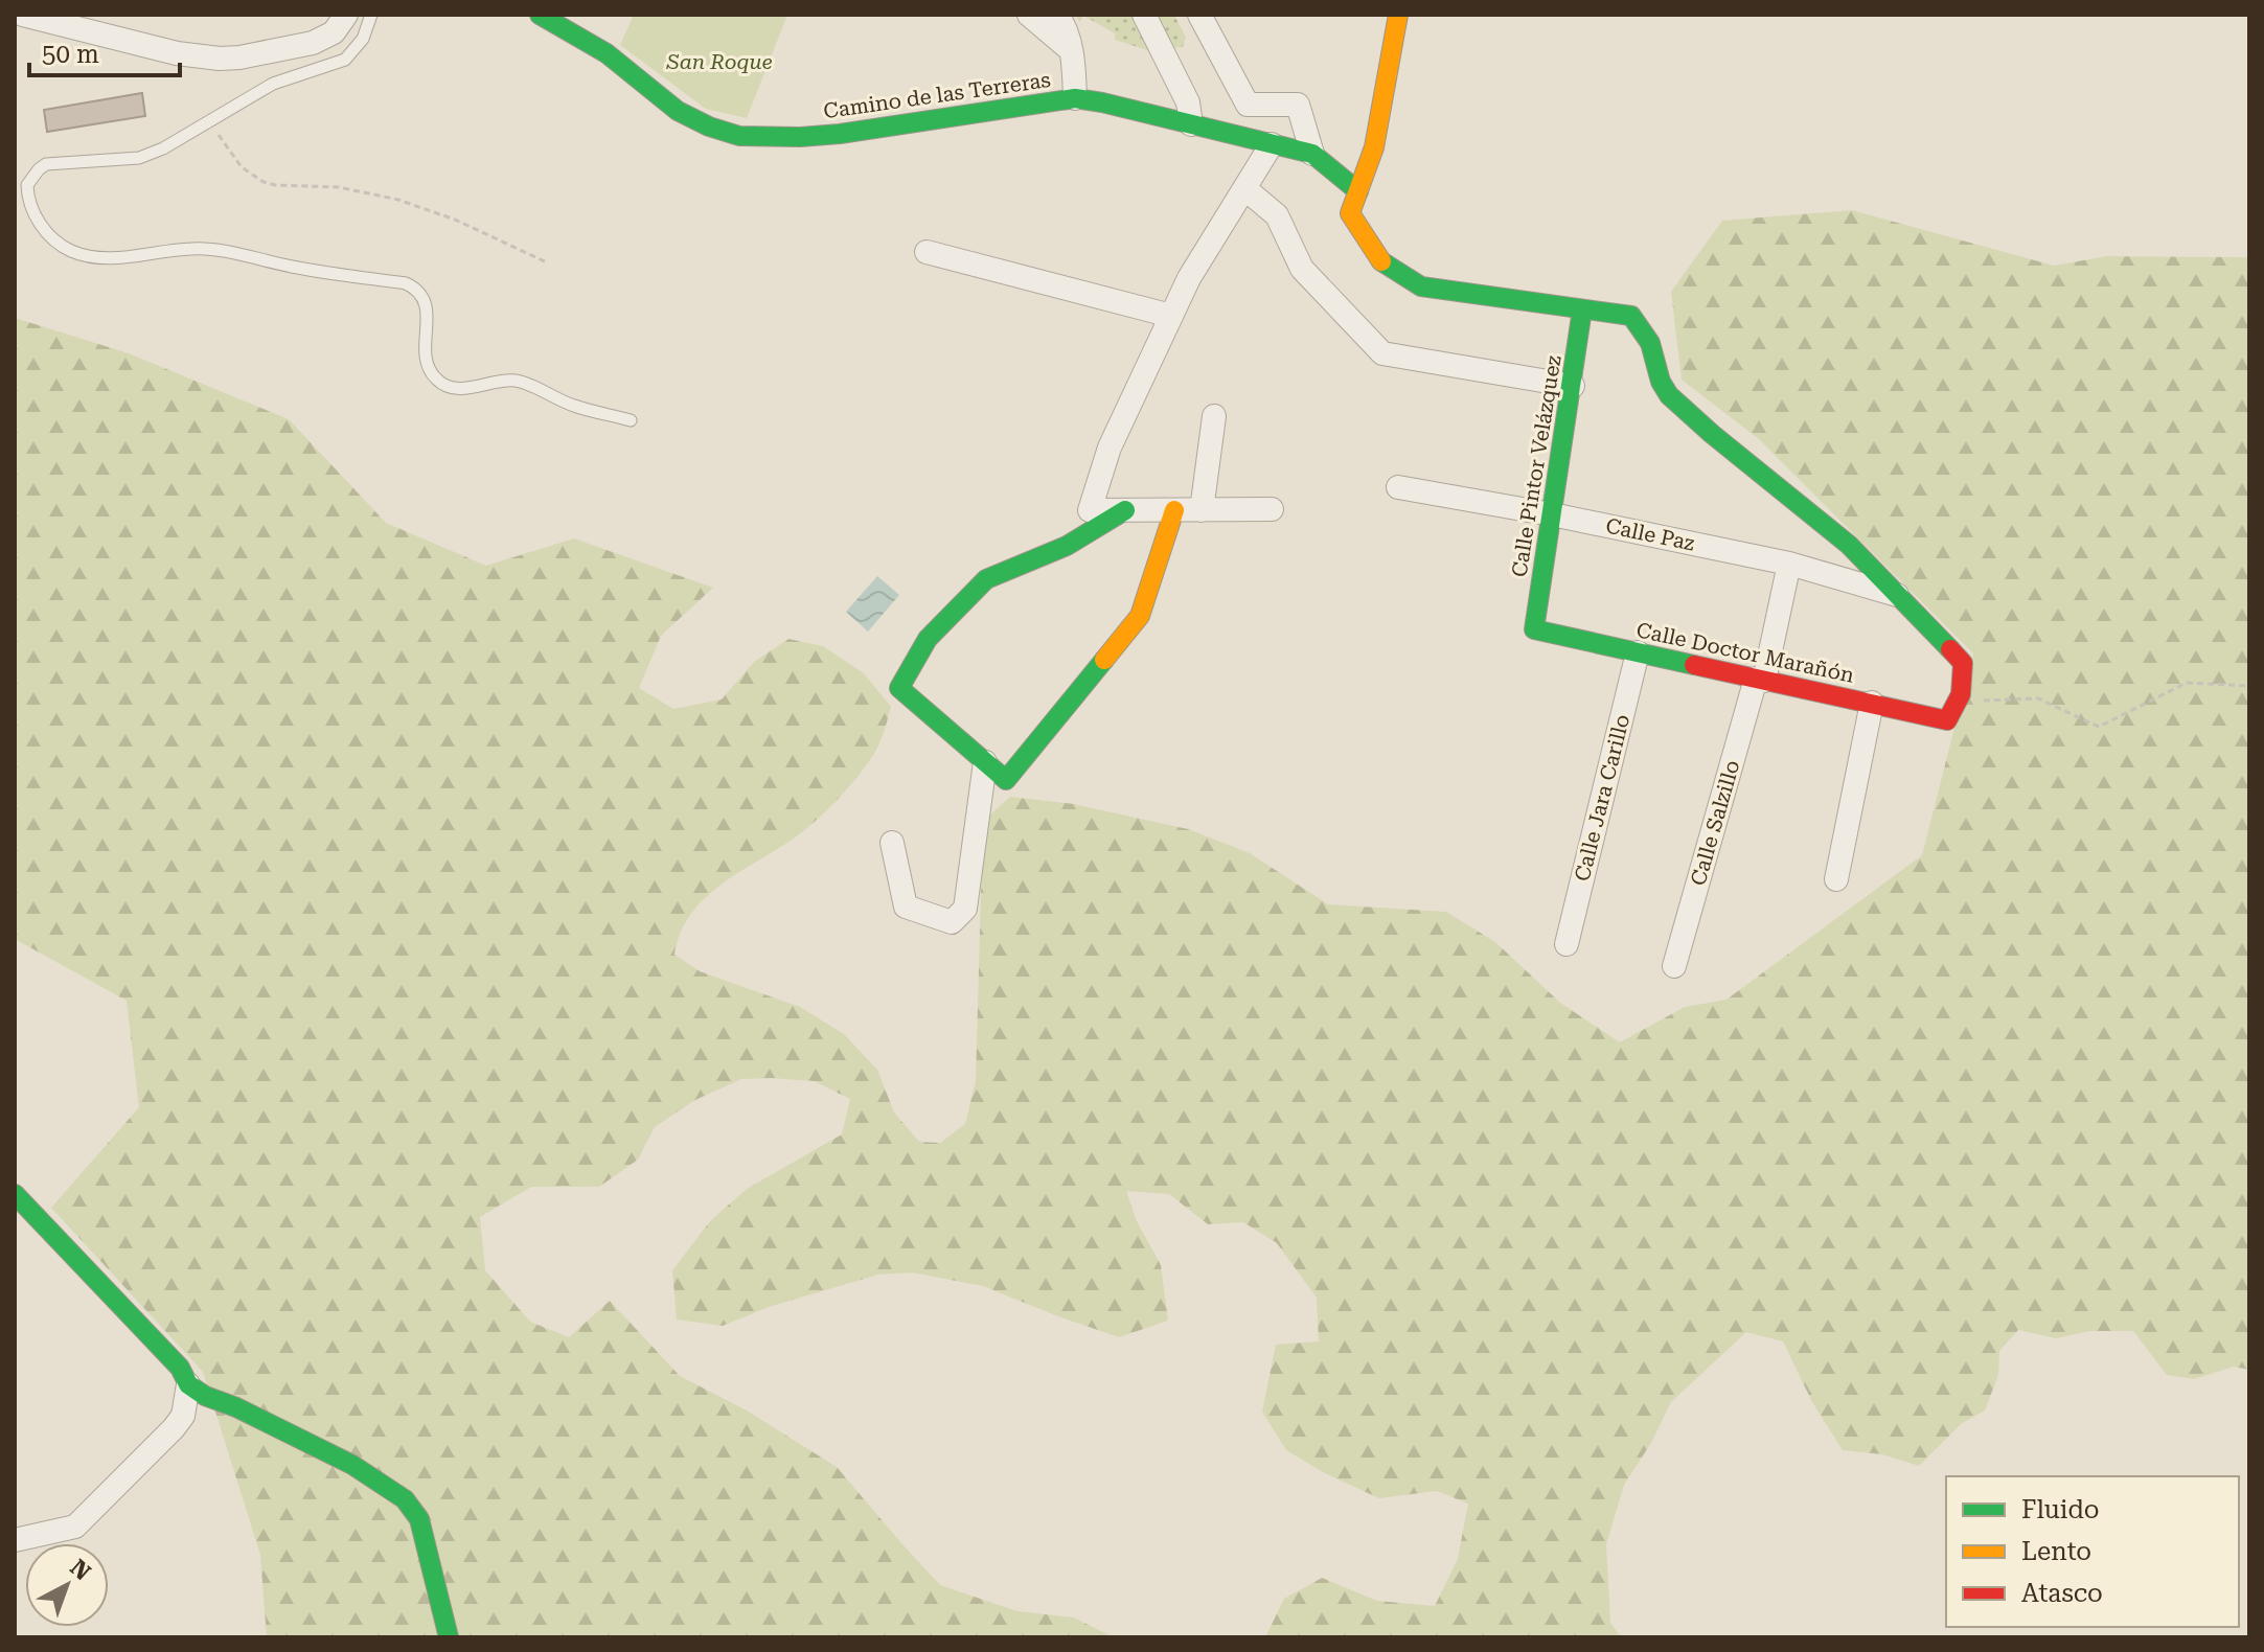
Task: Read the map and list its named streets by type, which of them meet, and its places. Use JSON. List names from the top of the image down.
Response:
{
  "streets": {
    "street": [
      "Camino de las Terreras",
      "Calle Pintor Velázquez",
      "Calle Paz",
      "Calle Doctor Marañón",
      "Calle Jara Carillo",
      "Calle Salzillo"
    ]
  },
  "crossings": [
    ["Calle Pintor Velázquez", "Calle Paz"],
    ["Calle Pintor Velázquez", "Calle Doctor Marañón"],
    ["Calle Paz", "Calle Salzillo"],
    ["Calle Doctor Marañón", "Calle Jara Carillo"],
    ["Calle Doctor Marañón", "Calle Salzillo"]
  ],
  "parks": ["San Roque"],
  "legend": ["Fluido", "Lento", "Atasco"],
  "scale_bar": "50 m",
  "north": "top right"
}
